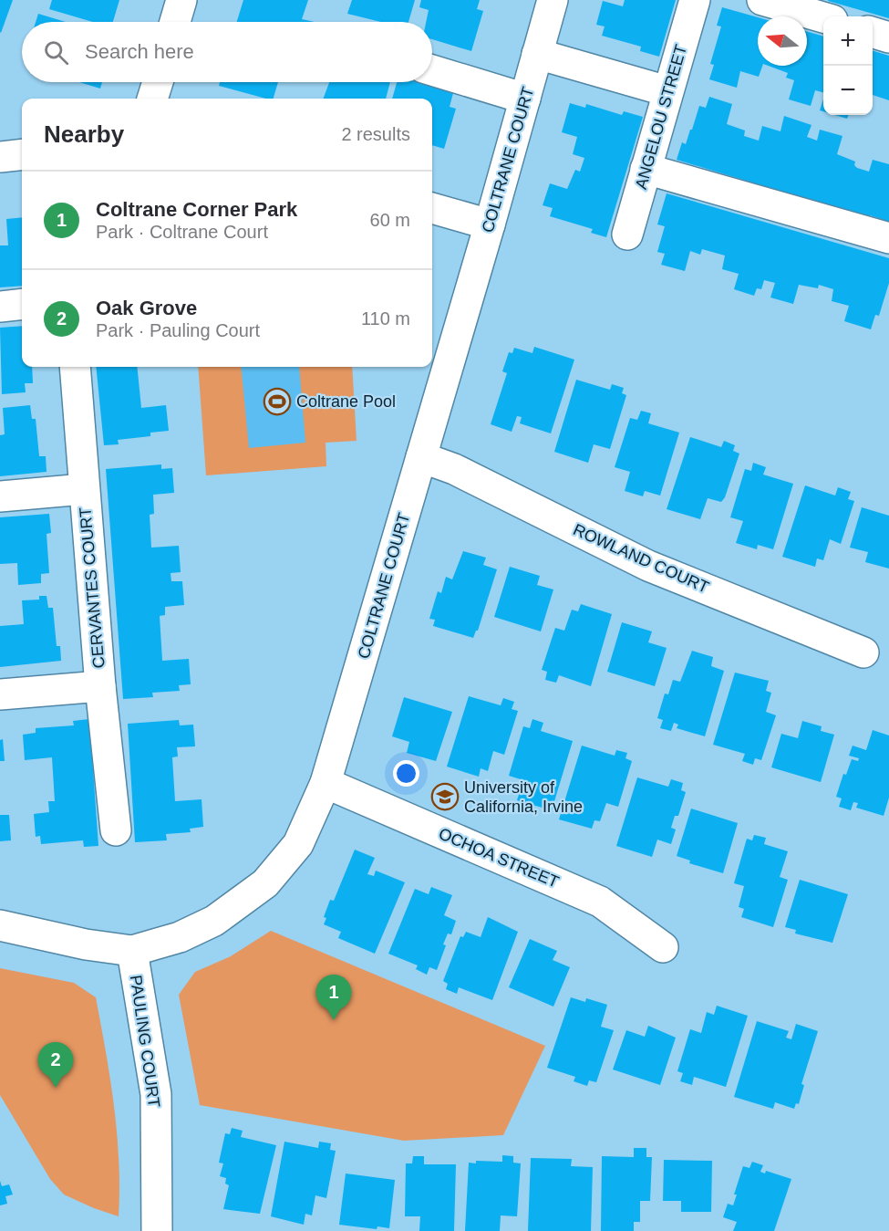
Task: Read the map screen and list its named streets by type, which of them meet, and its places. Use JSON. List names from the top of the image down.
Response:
{
  "streets": {
    "street": [
      "ANGELOU STREET",
      "COLTRANE COURT",
      "ROWLAND COURT",
      "CERVANTES COURT",
      "OCHOA STREET",
      "PAULING COURT"
    ]
  },
  "crossings": [
    ["COLTRANE COURT", "ROWLAND COURT"],
    ["COLTRANE COURT", "OCHOA STREET"],
    ["COLTRANE COURT", "PAULING COURT"]
  ],
  "places": {
    "sports": ["Coltrane Pool"],
    "school or university": ["University of California, Irvine"]
  },
  "north": "left",
  "page": {
    "map_buttons": ["+", "−"],
    "search": "Search here",
    "heading": ["Nearby", "2 results"],
    "list": [
      {
        "mark": "1",
        "name": "Coltrane Corner Park",
        "note": "Park · Coltrane Court",
        "value": "60 m"
      },
      {
        "mark": "2",
        "name": "Oak Grove",
        "note": "Park · Pauling Court",
        "value": "110 m"
      }
    ],
    "pins": ["1", "2"]
  }
}
